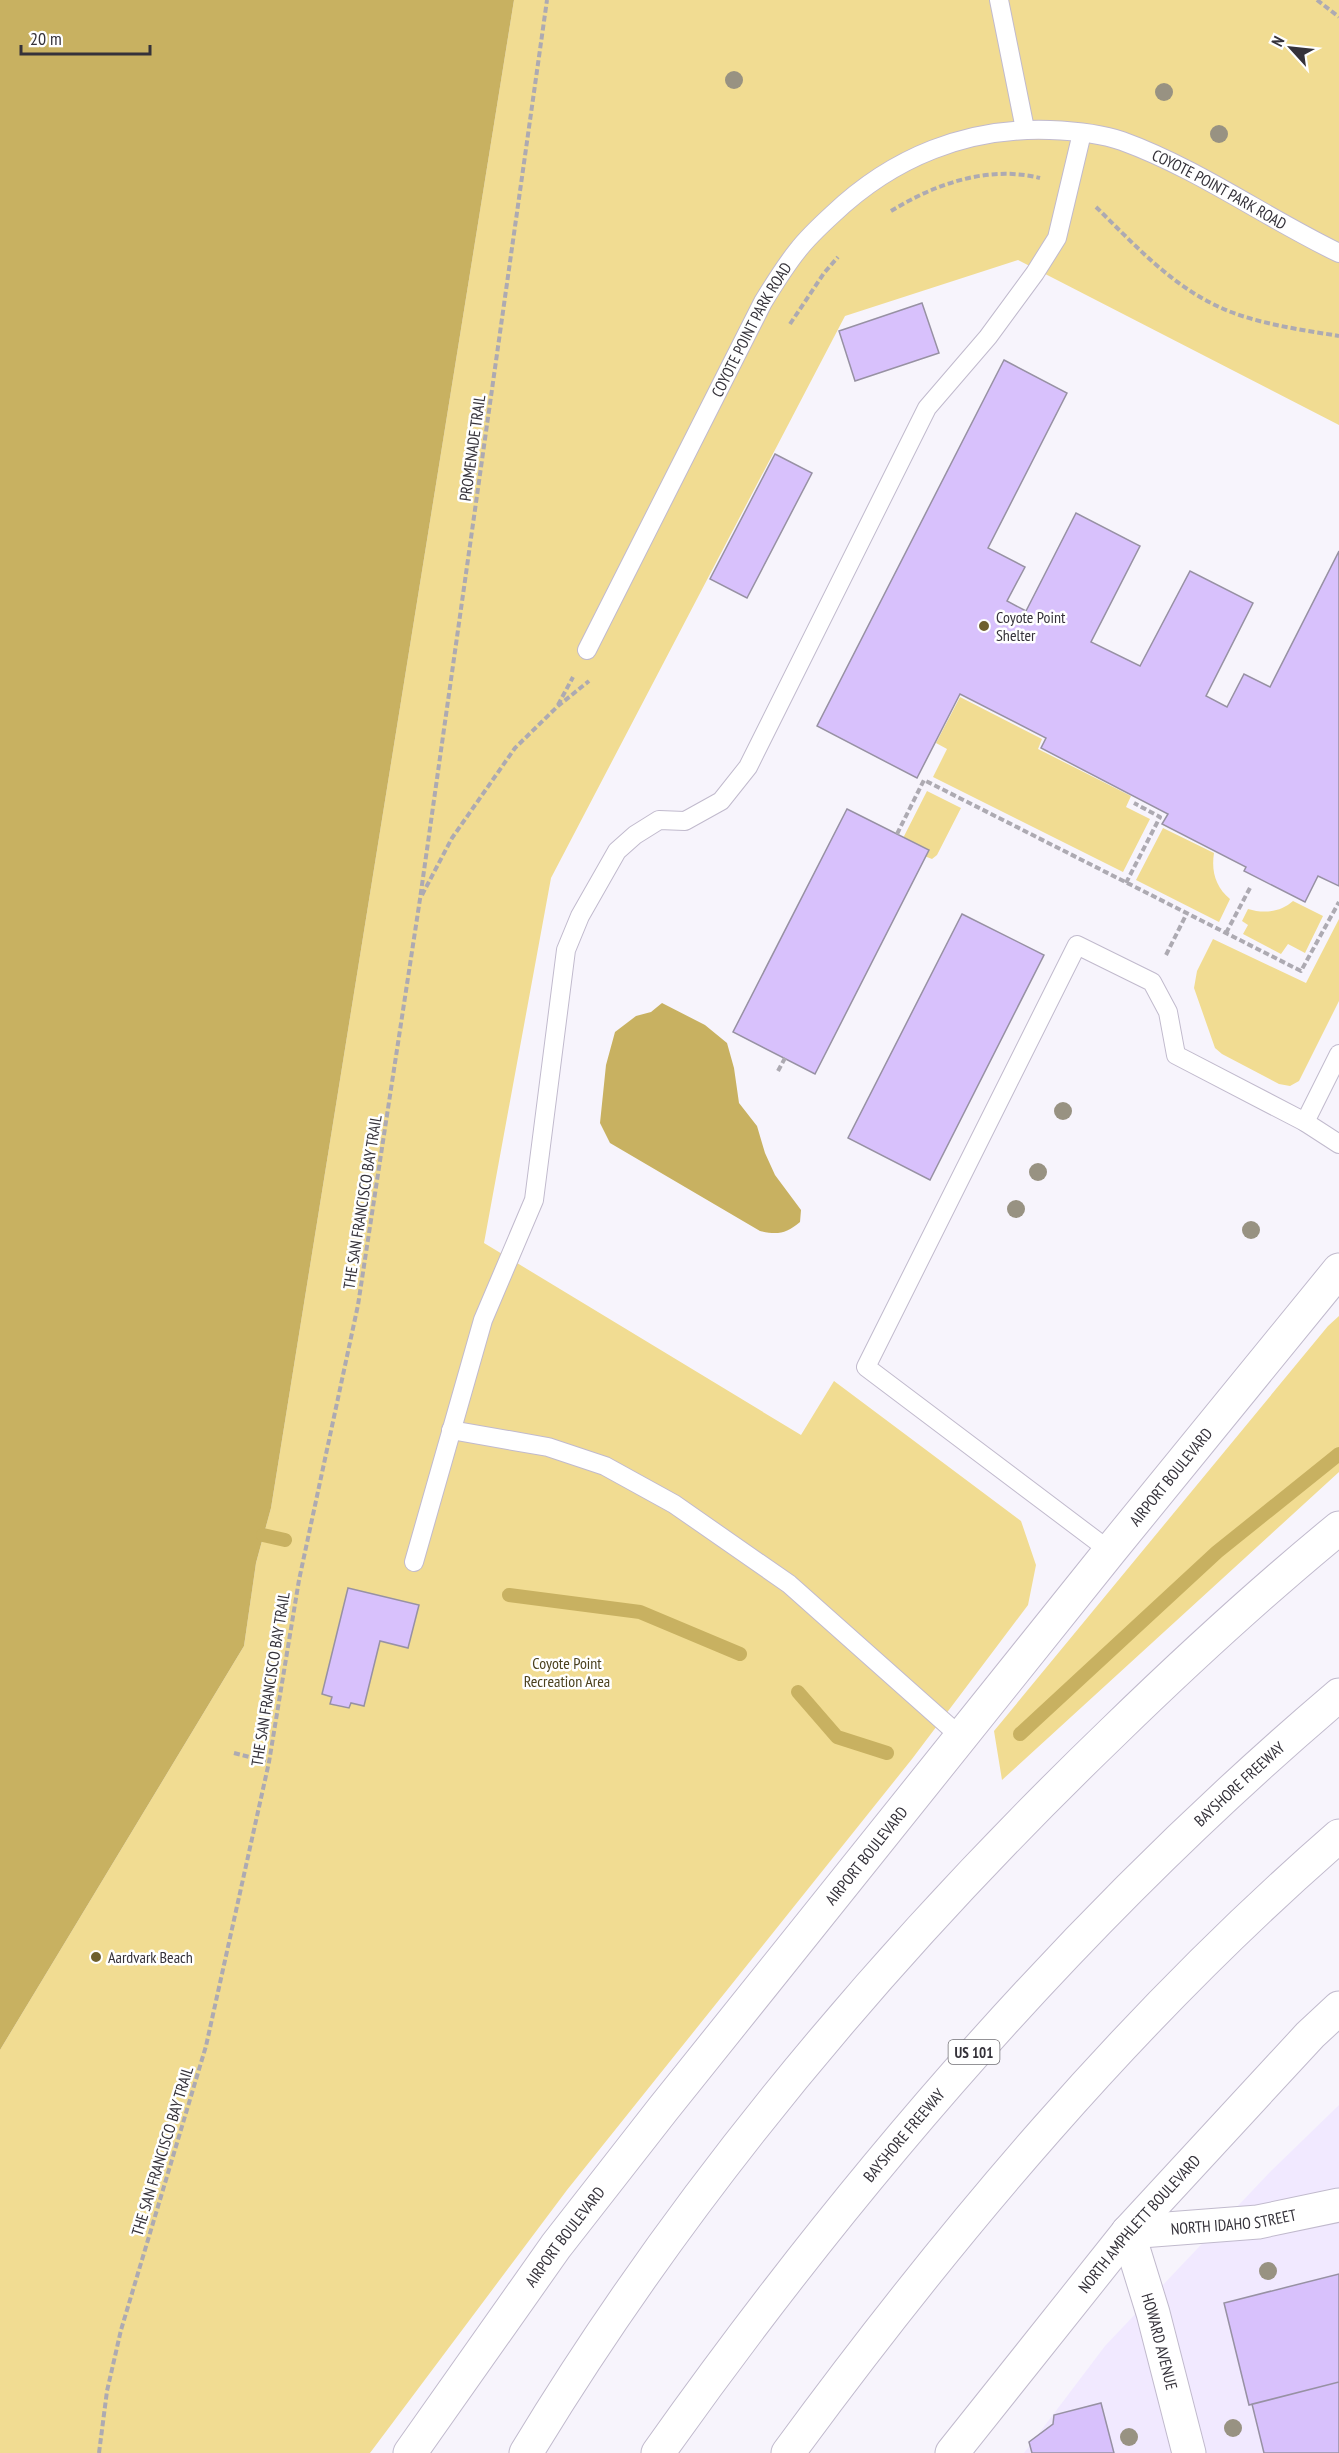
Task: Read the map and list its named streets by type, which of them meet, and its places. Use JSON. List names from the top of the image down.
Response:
{
  "streets": {
    "main road": [
      "AIRPORT BOULEVARD",
      "BAYSHORE FREEWAY",
      "US 101",
      "NORTH IDAHO STREET",
      "NORTH AMPHLETT BOULEVARD",
      "HOWARD AVENUE"
    ],
    "lane": ["COYOTE POINT PARK ROAD"],
    "path": ["PROMENADE TRAIL", "THE SAN FRANCISCO BAY TRAIL"]
  },
  "crossings": [
    ["PROMENADE TRAIL", "THE SAN FRANCISCO BAY TRAIL"],
    ["NORTH IDAHO STREET", "NORTH AMPHLETT BOULEVARD"],
    ["NORTH IDAHO STREET", "HOWARD AVENUE"],
    ["NORTH AMPHLETT BOULEVARD", "HOWARD AVENUE"]
  ],
  "parks": ["Coyote Point Recreation Area"],
  "places": ["Coyote Point Shelter", "Aardvark Beach"],
  "scale_bar": "20 m",
  "north": "top left"
}
